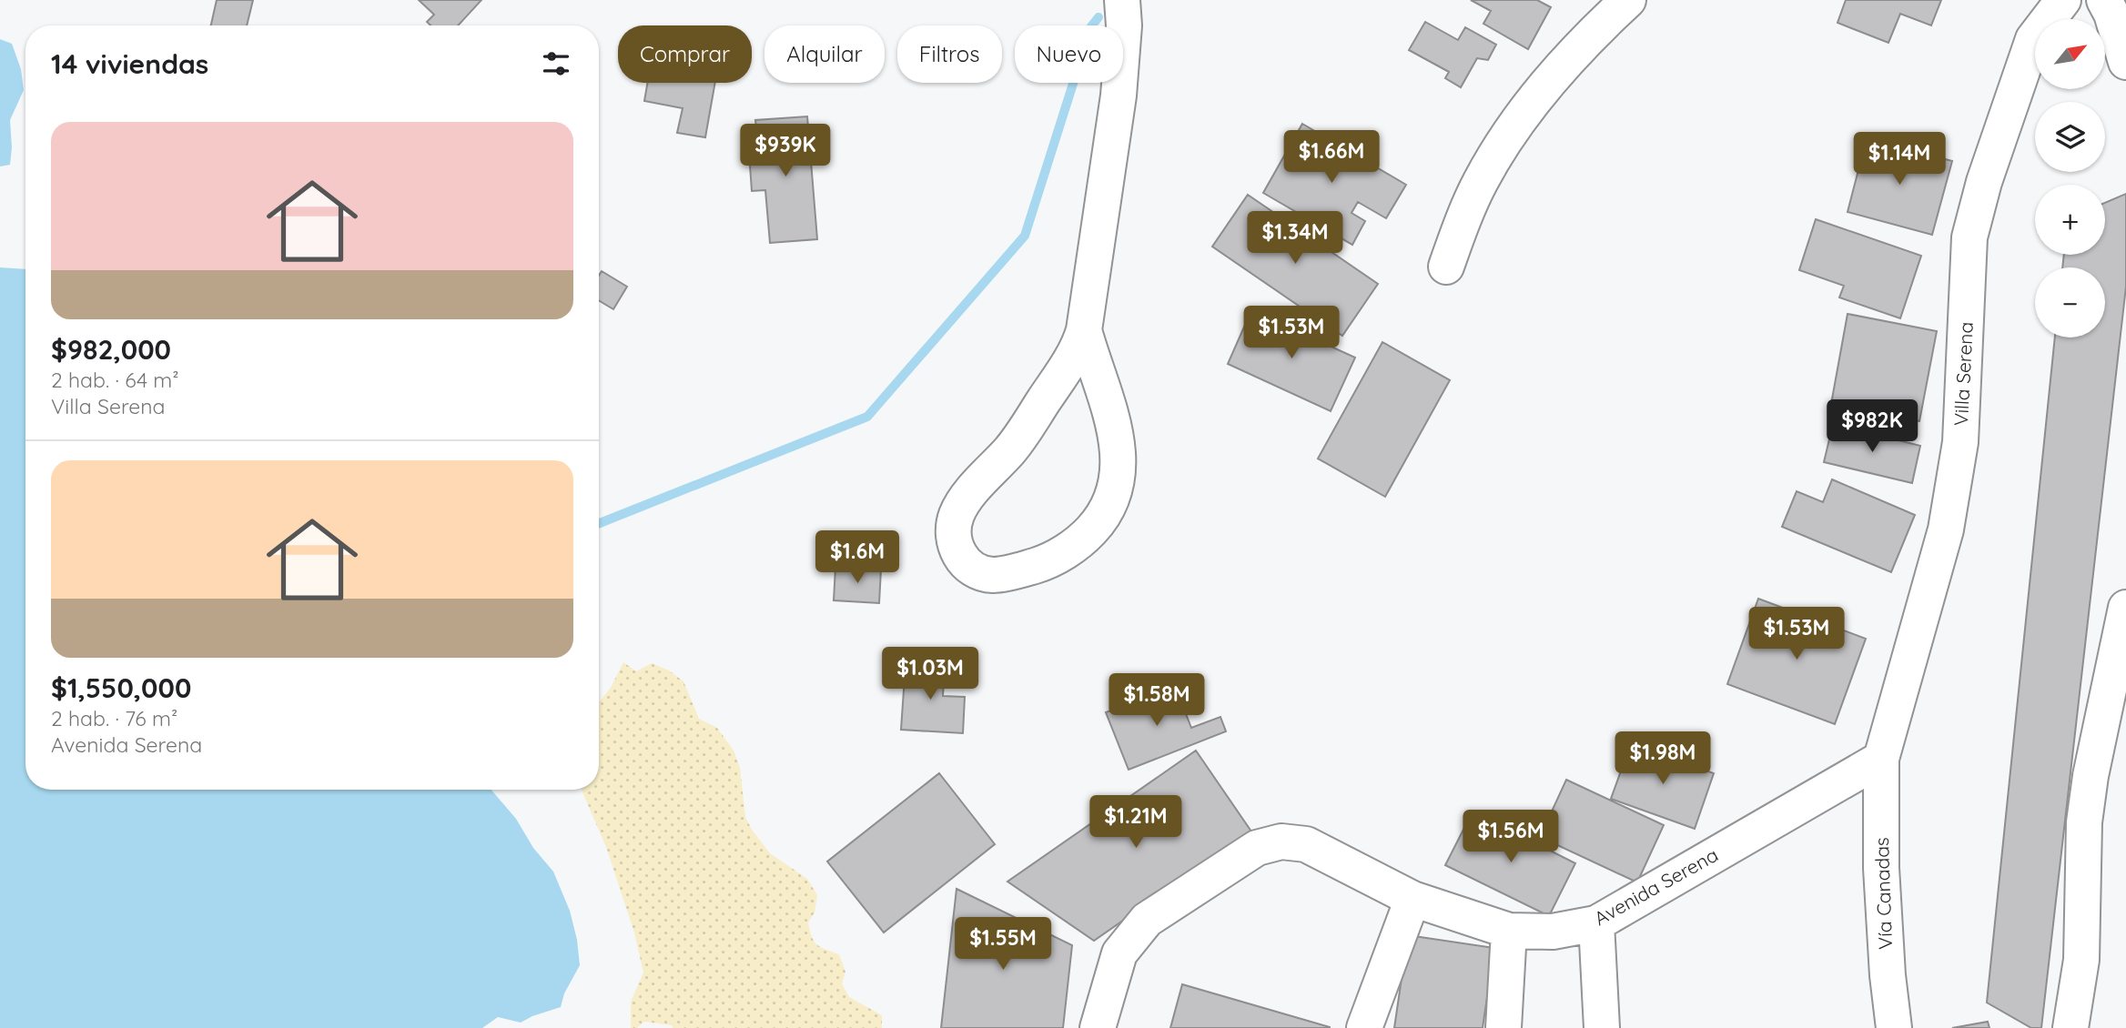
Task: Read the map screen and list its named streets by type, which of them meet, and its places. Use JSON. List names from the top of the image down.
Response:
{
  "streets": {
    "street": ["Villa Serena", "Avenida Serena", "Vía Canadas"]
  },
  "crossings": [
    ["Villa Serena", "Avenida Serena"],
    ["Villa Serena", "Vía Canadas"],
    ["Avenida Serena", "Vía Canadas"]
  ],
  "north": "top right",
  "page": {
    "map_buttons": ["+", "−"],
    "chip": [
      "Comprar",
      "Alquilar",
      "Filtros",
      "Nuevo"
    ],
    "heading": "14 viviendas",
    "list": [
      {
        "name": "$982,000",
        "note": "2 hab. · 64 m² · Villa Serena"
      },
      {
        "name": "$1,550,000",
        "note": "2 hab. · 76 m² · Avenida Serena"
      }
    ],
    "price": [
      "$939K",
      "$1.66M",
      "$1.14M",
      "$1.34M",
      "$1.53M",
      "$982K",
      "$1.6M",
      "$1.53M",
      "$1.03M",
      "$1.58M",
      "$1.98M",
      "$1.21M",
      "$1.56M",
      "$1.55M"
    ]
  }
}
